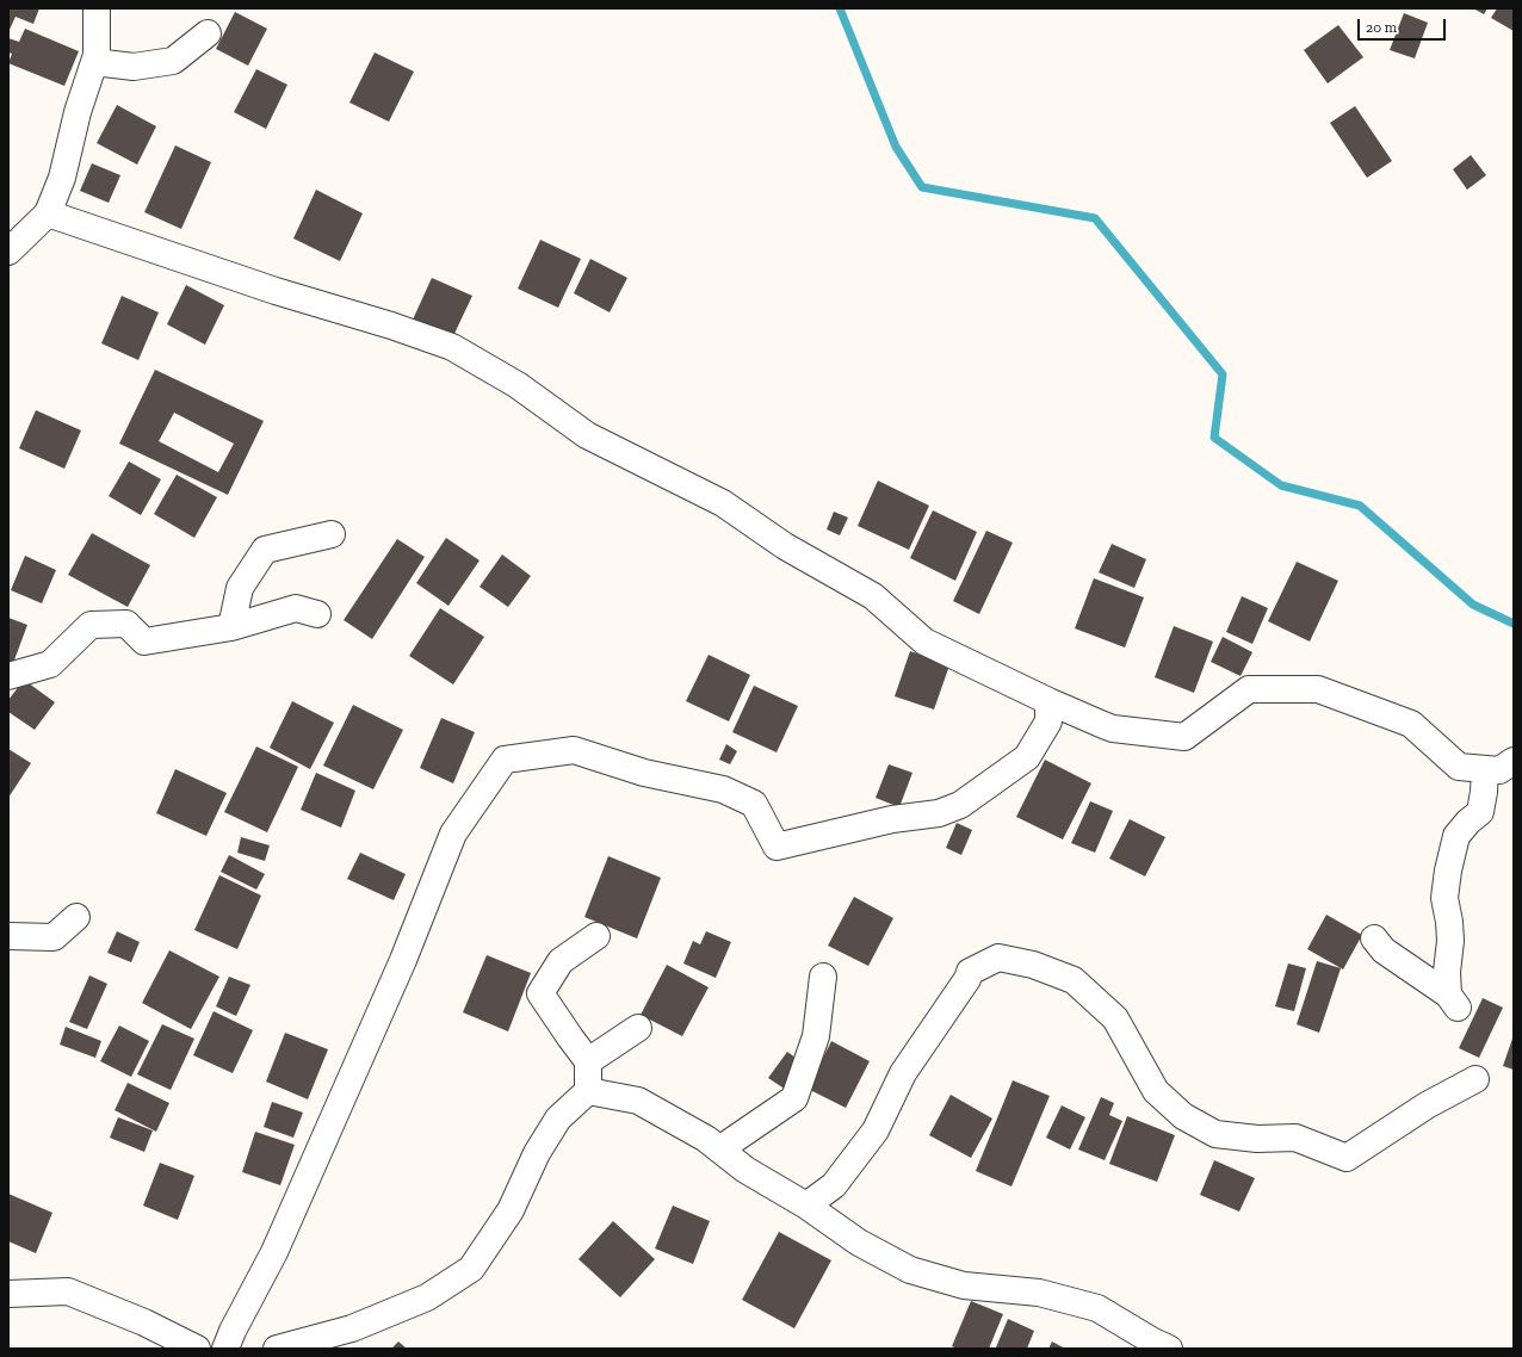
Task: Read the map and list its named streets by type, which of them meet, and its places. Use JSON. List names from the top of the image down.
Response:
{
  "scale_bar": "20 m"
}
